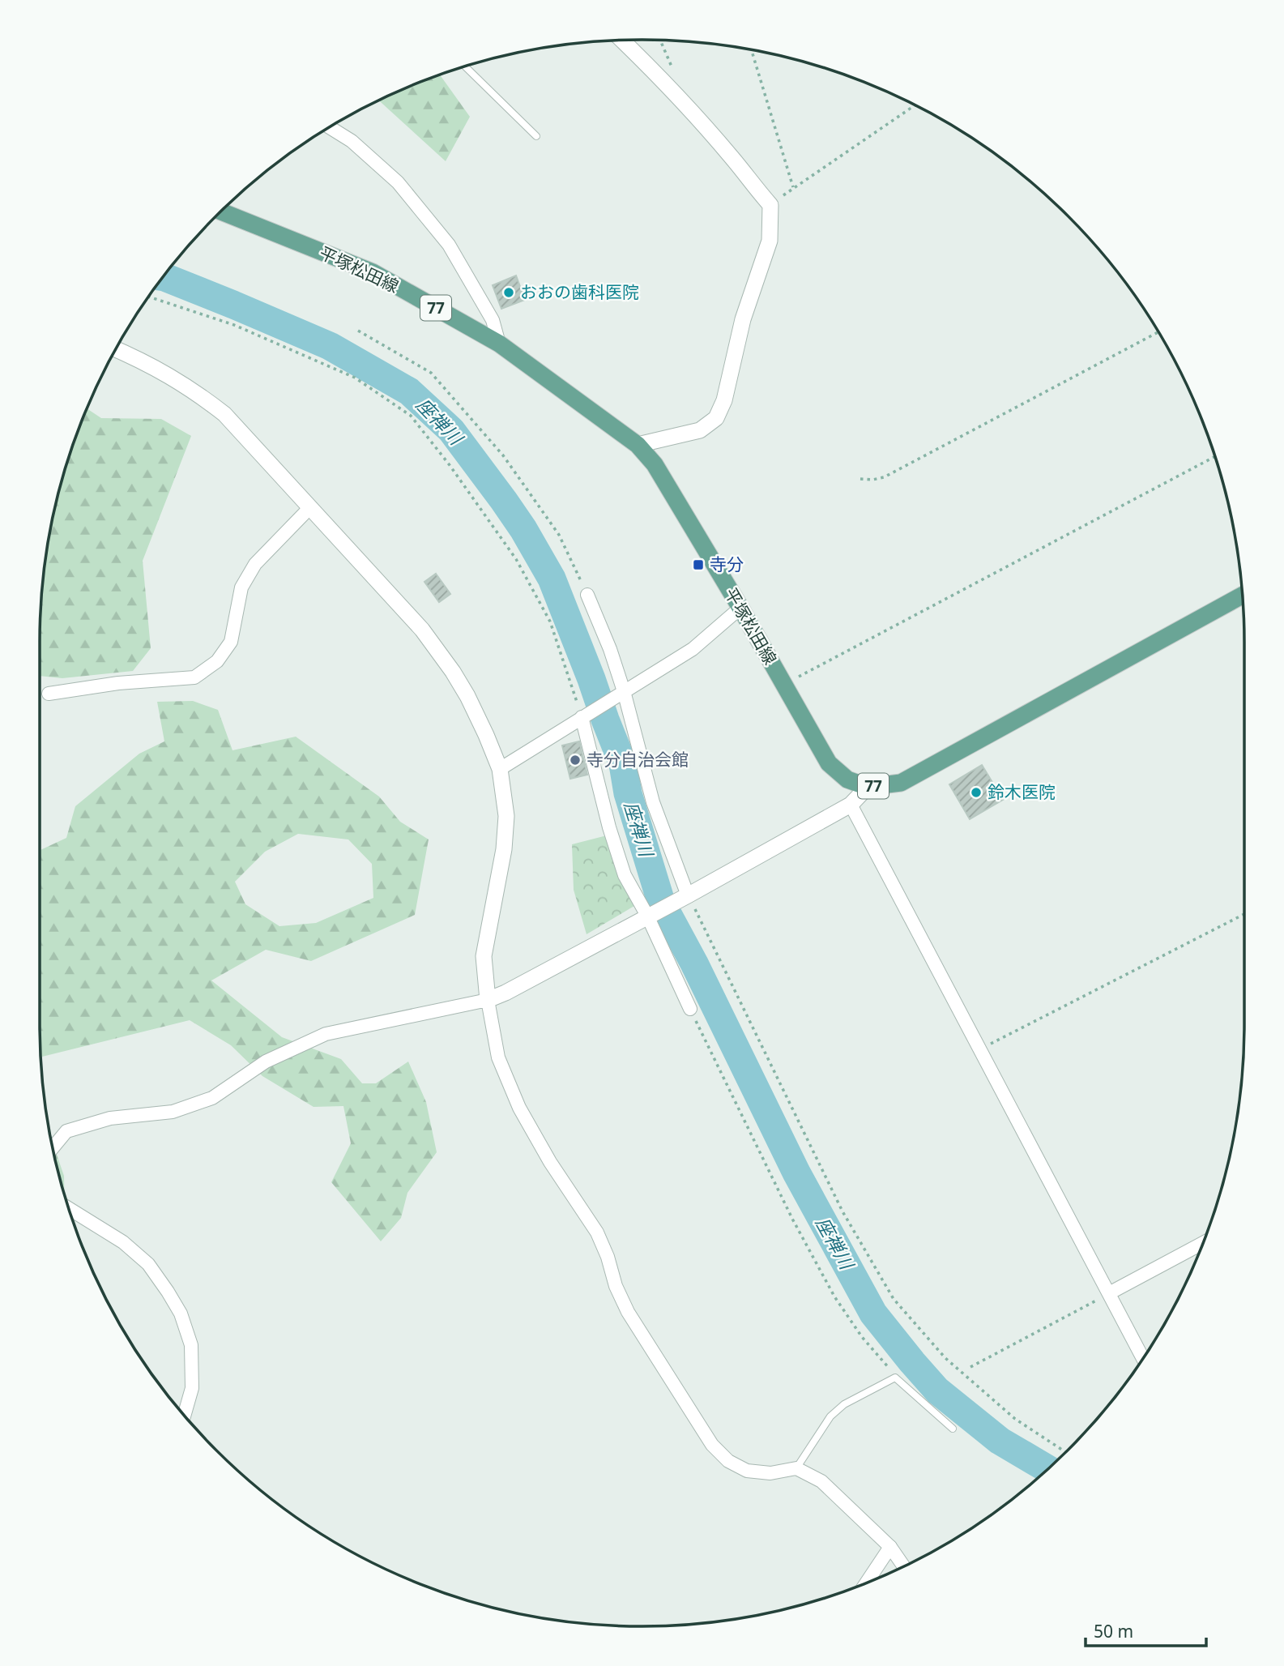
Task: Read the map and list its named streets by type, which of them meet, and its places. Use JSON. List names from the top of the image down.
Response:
{
  "streets": {
    "main road": ["平塚松田線", "77"]
  },
  "crossings": [
    ["平塚松田線", "77"]
  ],
  "water": ["座禅川"],
  "places": {
    "other": ["おおの歯科医院", "寺分自治会館", "鈴木医院"],
    "transit": ["寺分"]
  },
  "scale_bar": "50 m"
}
